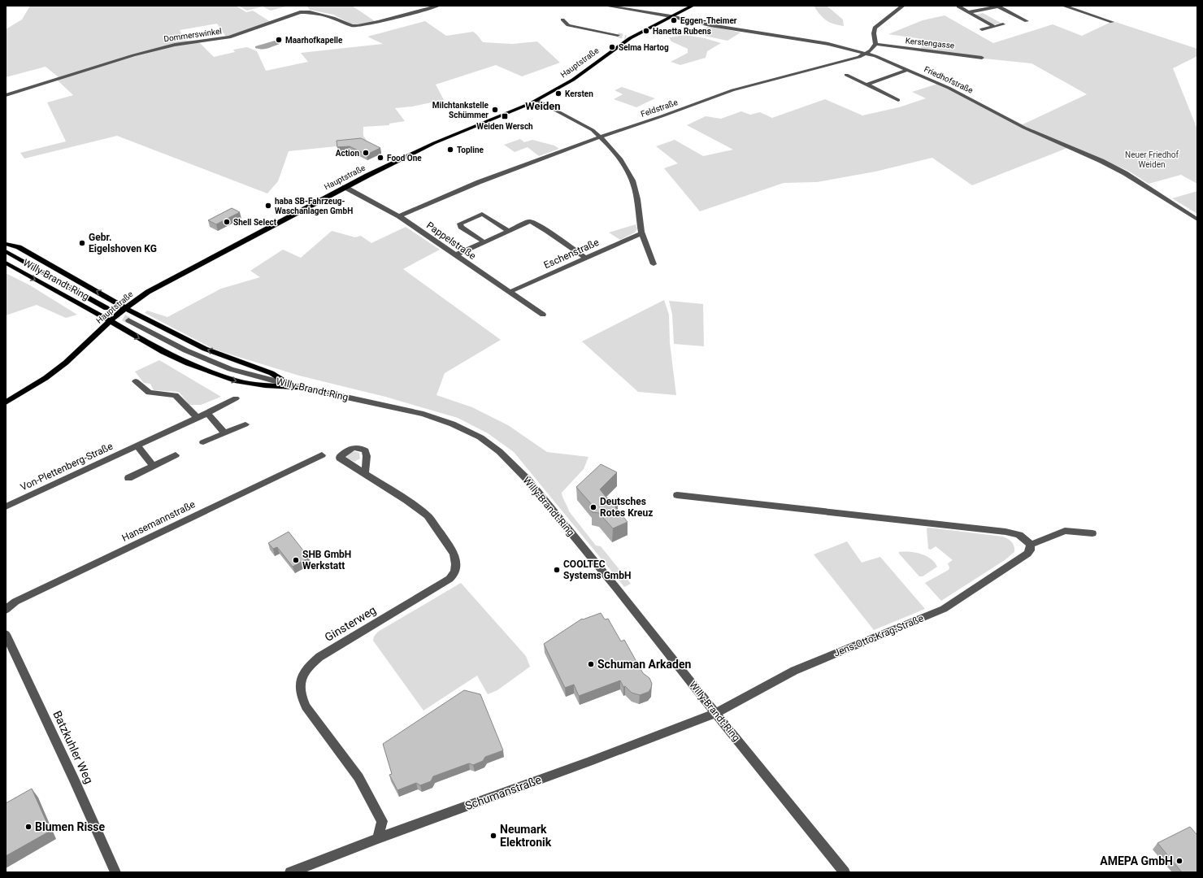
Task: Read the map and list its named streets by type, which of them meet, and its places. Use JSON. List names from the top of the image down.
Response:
{
  "streets": {
    "main road": ["Hauptstraße", "Willy-Brandt-Ring"],
    "street": [
      "Dommerswinkel",
      "Kerstengasse",
      "Friedhofstraße",
      "Feldstraße",
      "Pappelstraße",
      "Eschenstraße",
      "Von-Plettenberg-Straße",
      "Hansemannstraße",
      "Ginsterweg",
      "Jens-Otto-Krag-Straße",
      "Batzkuhler Weg",
      "Schumanstraße"
    ]
  },
  "crossings": [
    ["Kerstengasse", "Feldstraße"],
    ["Hauptstraße", "Friedhofstraße"],
    ["Hauptstraße", "Pappelstraße"],
    ["Friedhofstraße", "Feldstraße"],
    ["Feldstraße", "Pappelstraße"],
    ["Pappelstraße", "Eschenstraße"],
    ["Willy-Brandt-Ring", "Jens-Otto-Krag-Straße"],
    ["Willy-Brandt-Ring", "Schumanstraße"],
    ["Ginsterweg", "Schumanstraße"],
    ["Jens-Otto-Krag-Straße", "Schumanstraße"]
  ],
  "districts": ["Weiden"],
  "parks": ["Neuer Friedhof Weiden"],
  "places": {
    "other": [
      "Eggen-Theimer",
      "Hanetta Rubens",
      "Maarhofkapelle",
      "Selma Hartog",
      "Kersten",
      "Milchtankstelle Schümmer",
      "Topline",
      "Action",
      "Food One",
      "haba SB-Fahrzeug- Waschanlagen GmbH",
      "Shell Select",
      "Gebr. Eigelshoven KG",
      "Deutsches Rotes Kreuz",
      "SHB GmbH Werkstatt",
      "COOLTEC Systems GmbH",
      "Schuman Arkaden",
      "Blumen Risse",
      "Neumark Elektronik",
      "AMEPA GmbH"
    ],
    "transit": ["Weiden Wersch"]
  }
}
